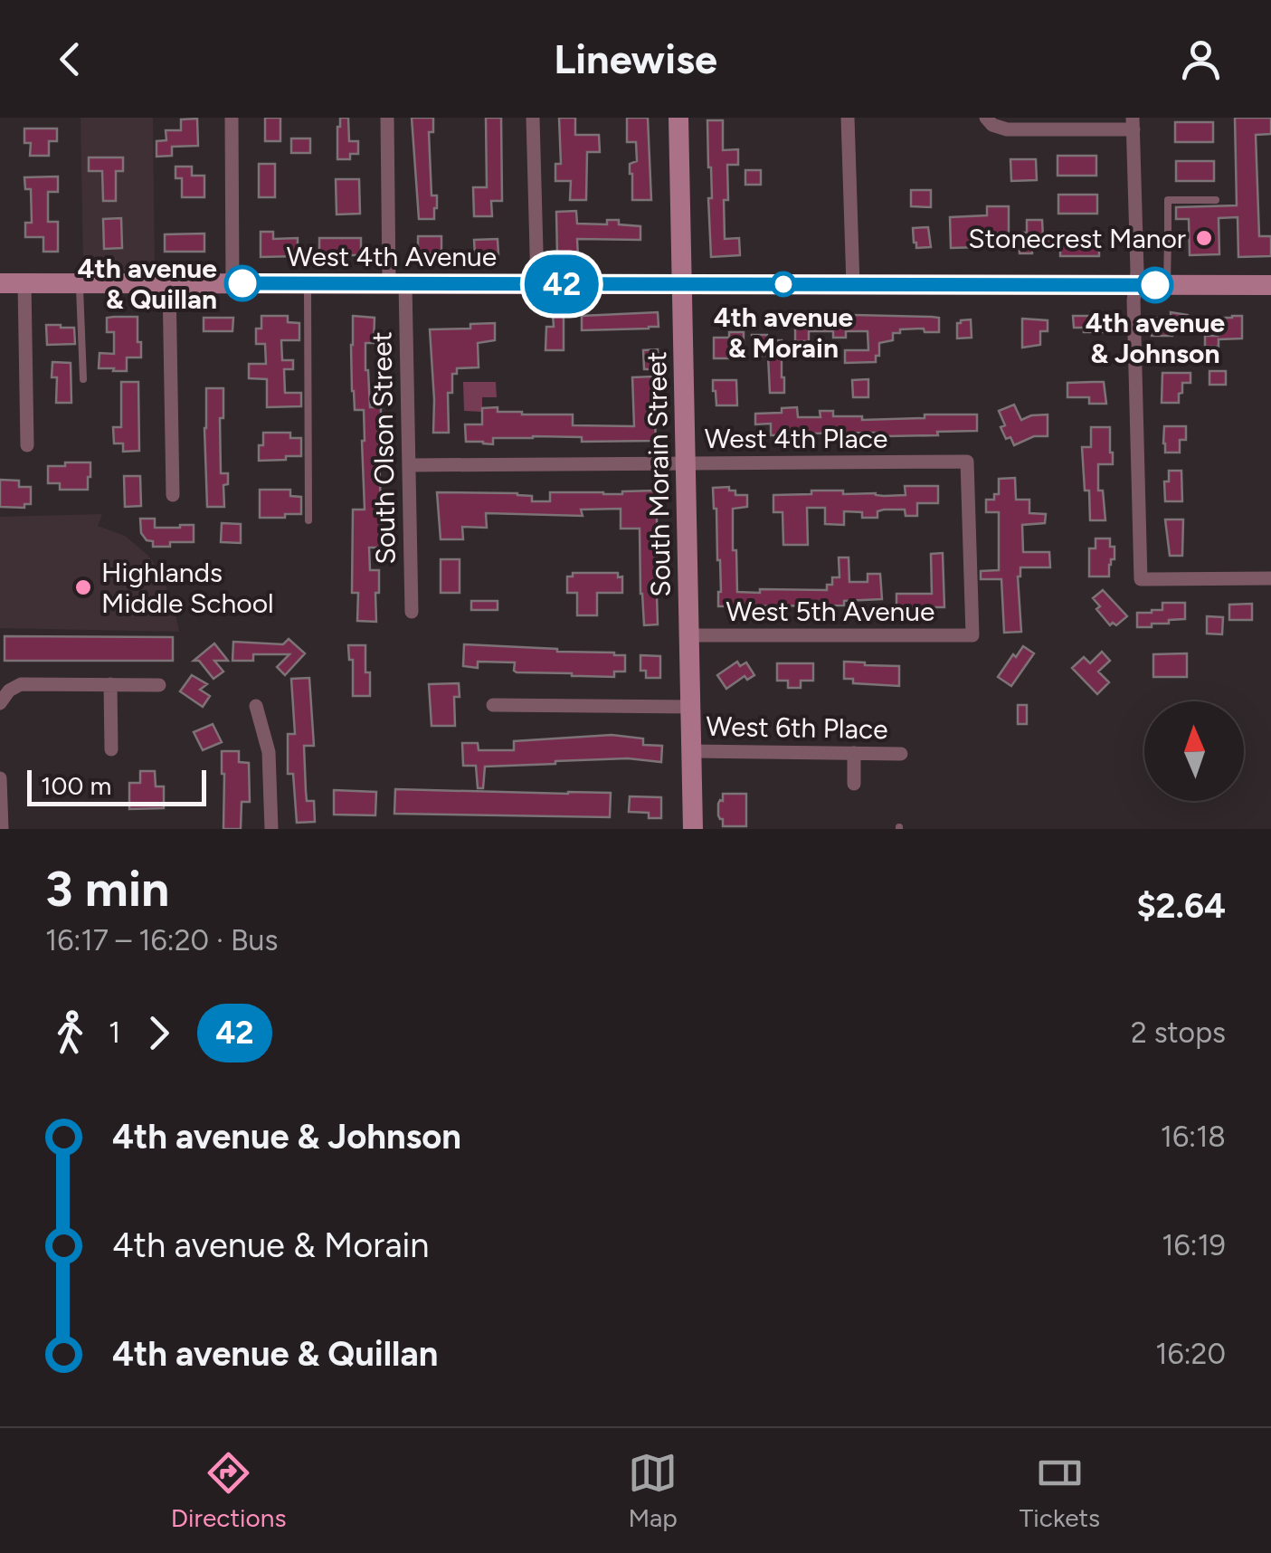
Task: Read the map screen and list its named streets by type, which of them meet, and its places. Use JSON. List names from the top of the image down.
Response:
{
  "streets": {
    "street": [
      "West 4th Avenue",
      "West 4th Place",
      "South Olson Street",
      "South Morain Street",
      "West 5th Avenue",
      "West 6th Place"
    ]
  },
  "crossings": [
    ["West 4th Avenue", "South Olson Street"],
    ["West 4th Avenue", "South Morain Street"],
    ["West 4th Place", "South Olson Street"],
    ["West 4th Place", "South Morain Street"],
    ["West 4th Place", "West 5th Avenue"],
    ["South Morain Street", "West 5th Avenue"],
    ["South Morain Street", "West 6th Place"]
  ],
  "places": [
    "Stonecrest Manor",
    "4th avenue & Quillan",
    "4th avenue & Morain",
    "4th avenue & Johnson",
    "Highlands Middle School"
  ],
  "lines": ["bus line 42"],
  "scale_bar": "100 m",
  "north": "top",
  "page": {
    "header": "Linewise",
    "on_map": "42",
    "scale": "100 m",
    "heading": ["3 min", "16:17 – 16:20 · Bus", "$2.64"],
    "legs": ["1", "42", "2 stops"],
    "list": [
      {
        "name": "4th avenue & Johnson",
        "value": "16:18"
      },
      {
        "name": "4th avenue & Morain",
        "value": "16:19"
      },
      {
        "name": "4th avenue & Quillan",
        "value": "16:20"
      }
    ],
    "tabs": ["Directions", "Map", "Tickets"]
  }
}
